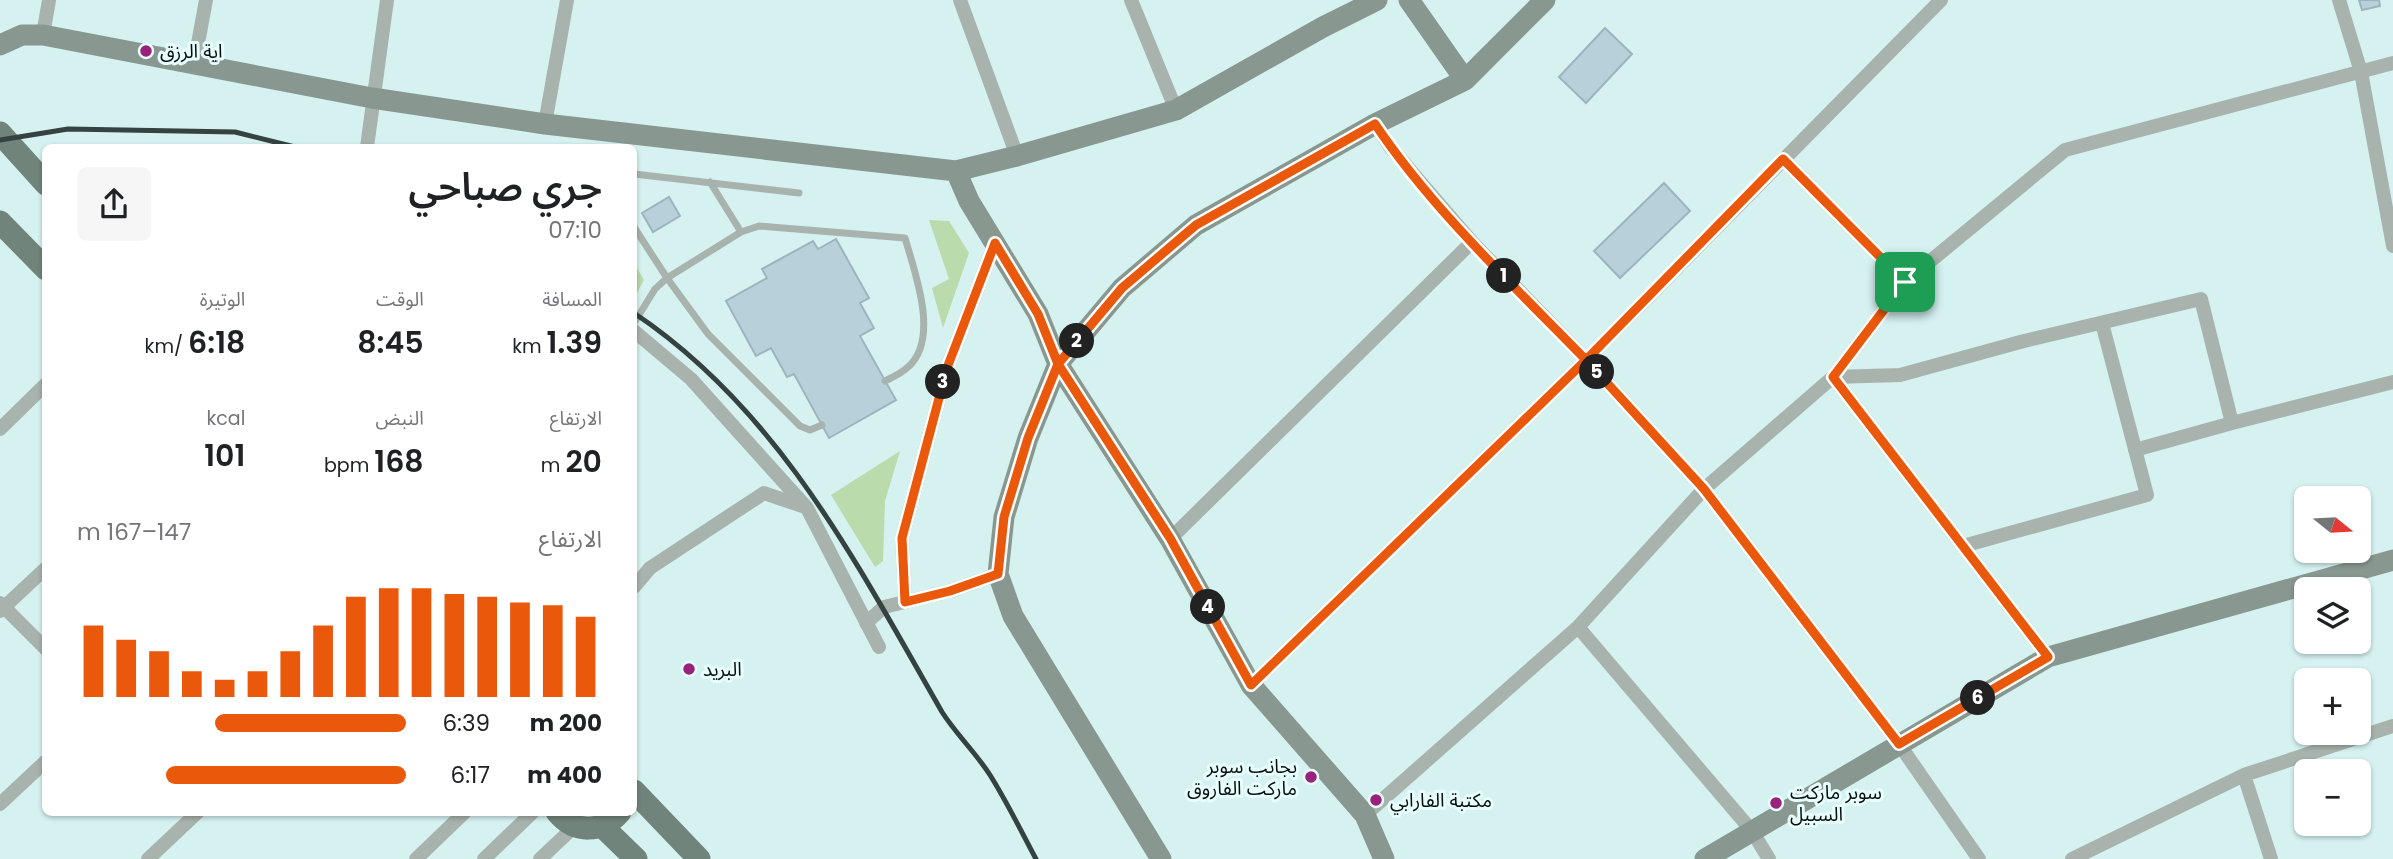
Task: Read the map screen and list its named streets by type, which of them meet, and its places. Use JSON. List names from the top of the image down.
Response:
{
  "places": [
    "اية الرزق",
    "البريد",
    "بجانب سوبر ماركت الفاروق",
    "مكتبة الفارابي",
    "سوبر ماركت السبيل"
  ],
  "north": "right",
  "page": {
    "heading": ["جري صباحي", "07:10"],
    "pins": [
      "1",
      "2",
      "5",
      "3",
      "4",
      "6"
    ],
    "stats": [
      ["المسافة", "1.39 km"],
      ["الوقت", "8:45"],
      ["الوتيرة", "6:18 /km"],
      ["الارتفاع", "20 m"],
      ["النبض", "168 bpm"],
      ["kcal", "101"]
    ],
    "map_buttons": ["+", "−"],
    "chart": ["الارتفاع", "147–167 m"],
    "list": [
      {
        "name": "200 m",
        "note": "6:39"
      },
      {
        "name": "400 m",
        "note": "6:17"
      }
    ]
  }
}
